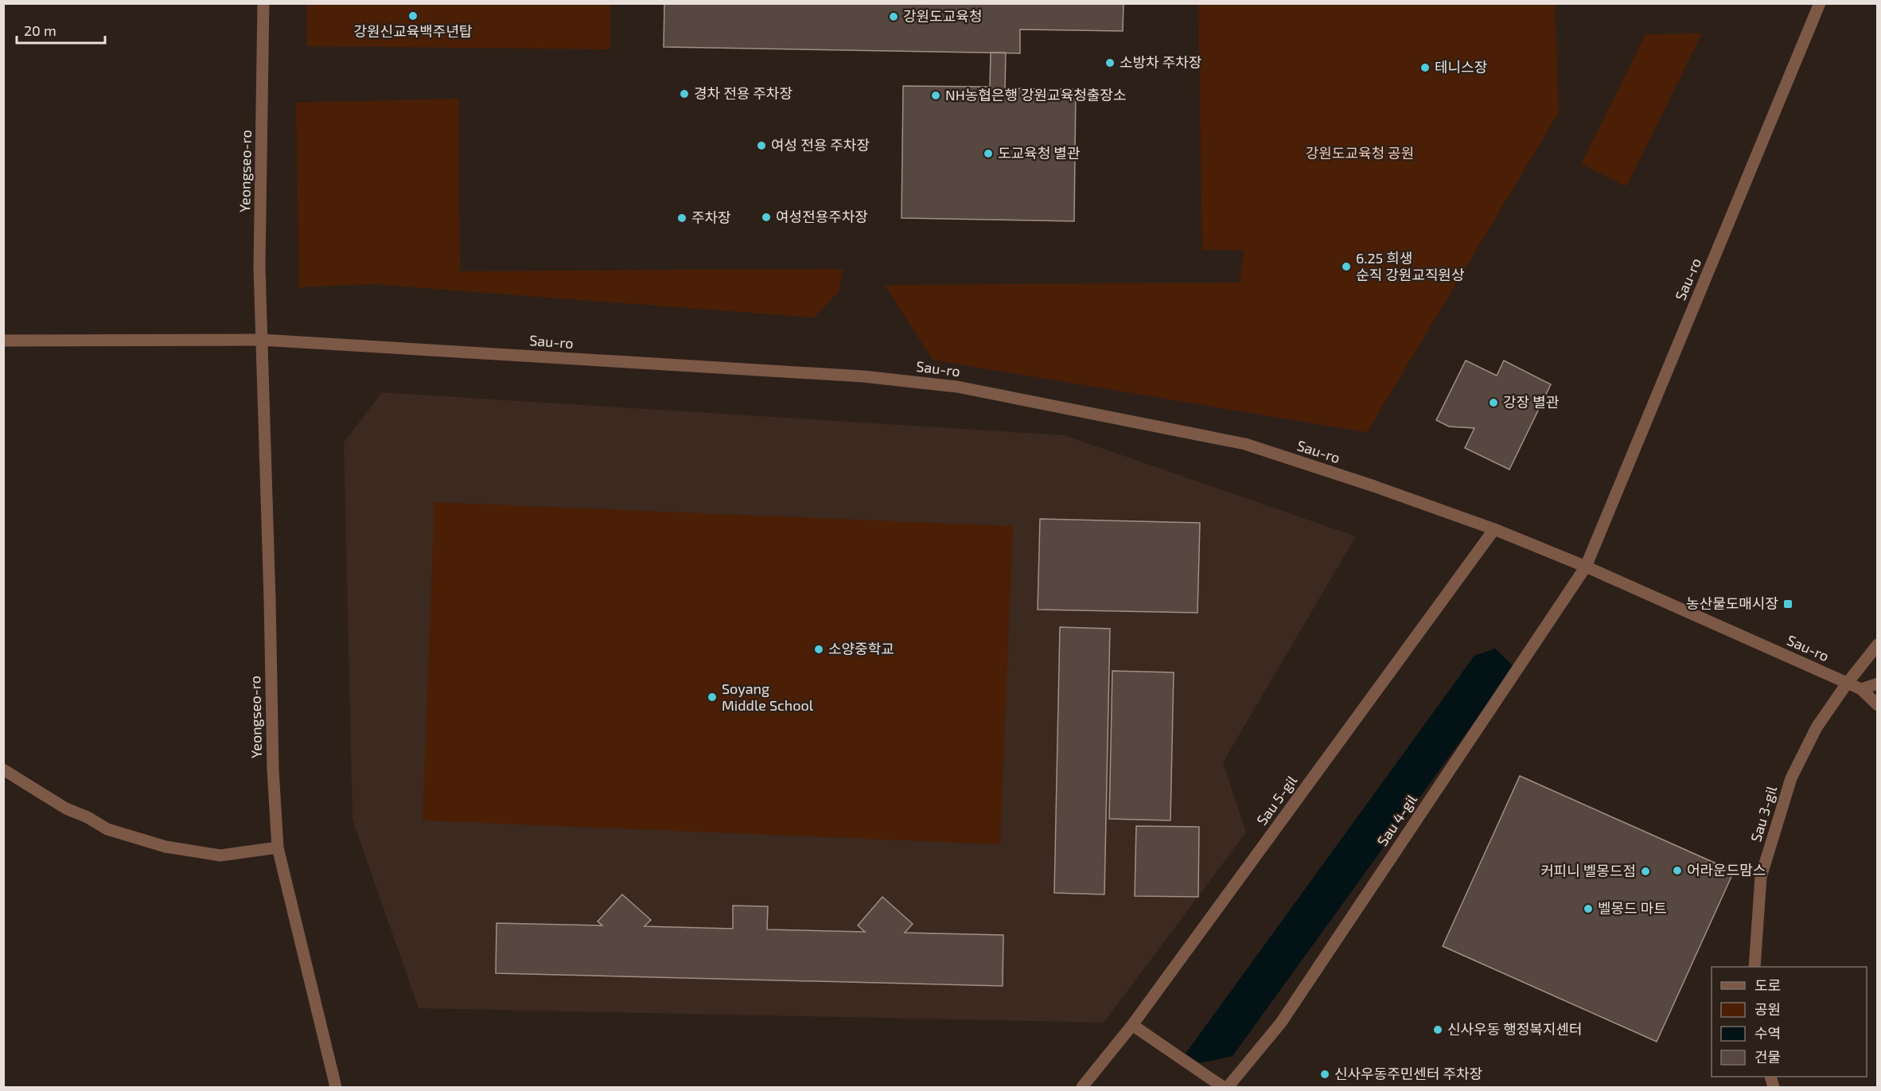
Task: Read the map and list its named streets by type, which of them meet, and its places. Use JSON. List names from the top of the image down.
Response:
{
  "streets": {
    "street": [
      "Yeongseo-ro",
      "Sau-ro",
      "Sau 5-gil",
      "Sau 3-gil",
      "Sau 4-gil"
    ]
  },
  "crossings": [
    ["Yeongseo-ro", "Sau-ro"],
    ["Sau-ro", "Sau 5-gil"],
    ["Sau-ro", "Sau 3-gil"],
    ["Sau-ro", "Sau 4-gil"]
  ],
  "parks": ["강원도교육청 공원"],
  "places": {
    "other": [
      "강원신교육백주년탑",
      "강원도교육청",
      "소방차 주차장",
      "테니스장",
      "경차 전용 주차장",
      "NH농협은행 강원교육청출장소",
      "여성 전용 주차장",
      "도교육청 별관",
      "여성전용주차장",
      "주차장",
      "6.25 희생 순직 강원교직원상",
      "강장 별관",
      "소양중학교",
      "Soyang Middle School",
      "어라운드맘스",
      "커피니 벨몽드점",
      "벨몽드 마트",
      "신사우동 행정복지센터",
      "신사우동주민센터 주차장"
    ],
    "transit": ["농산물도매시장"]
  },
  "legend": [
    "도로",
    "공원",
    "수역",
    "건물"
  ],
  "scale_bar": "20 m"
}
